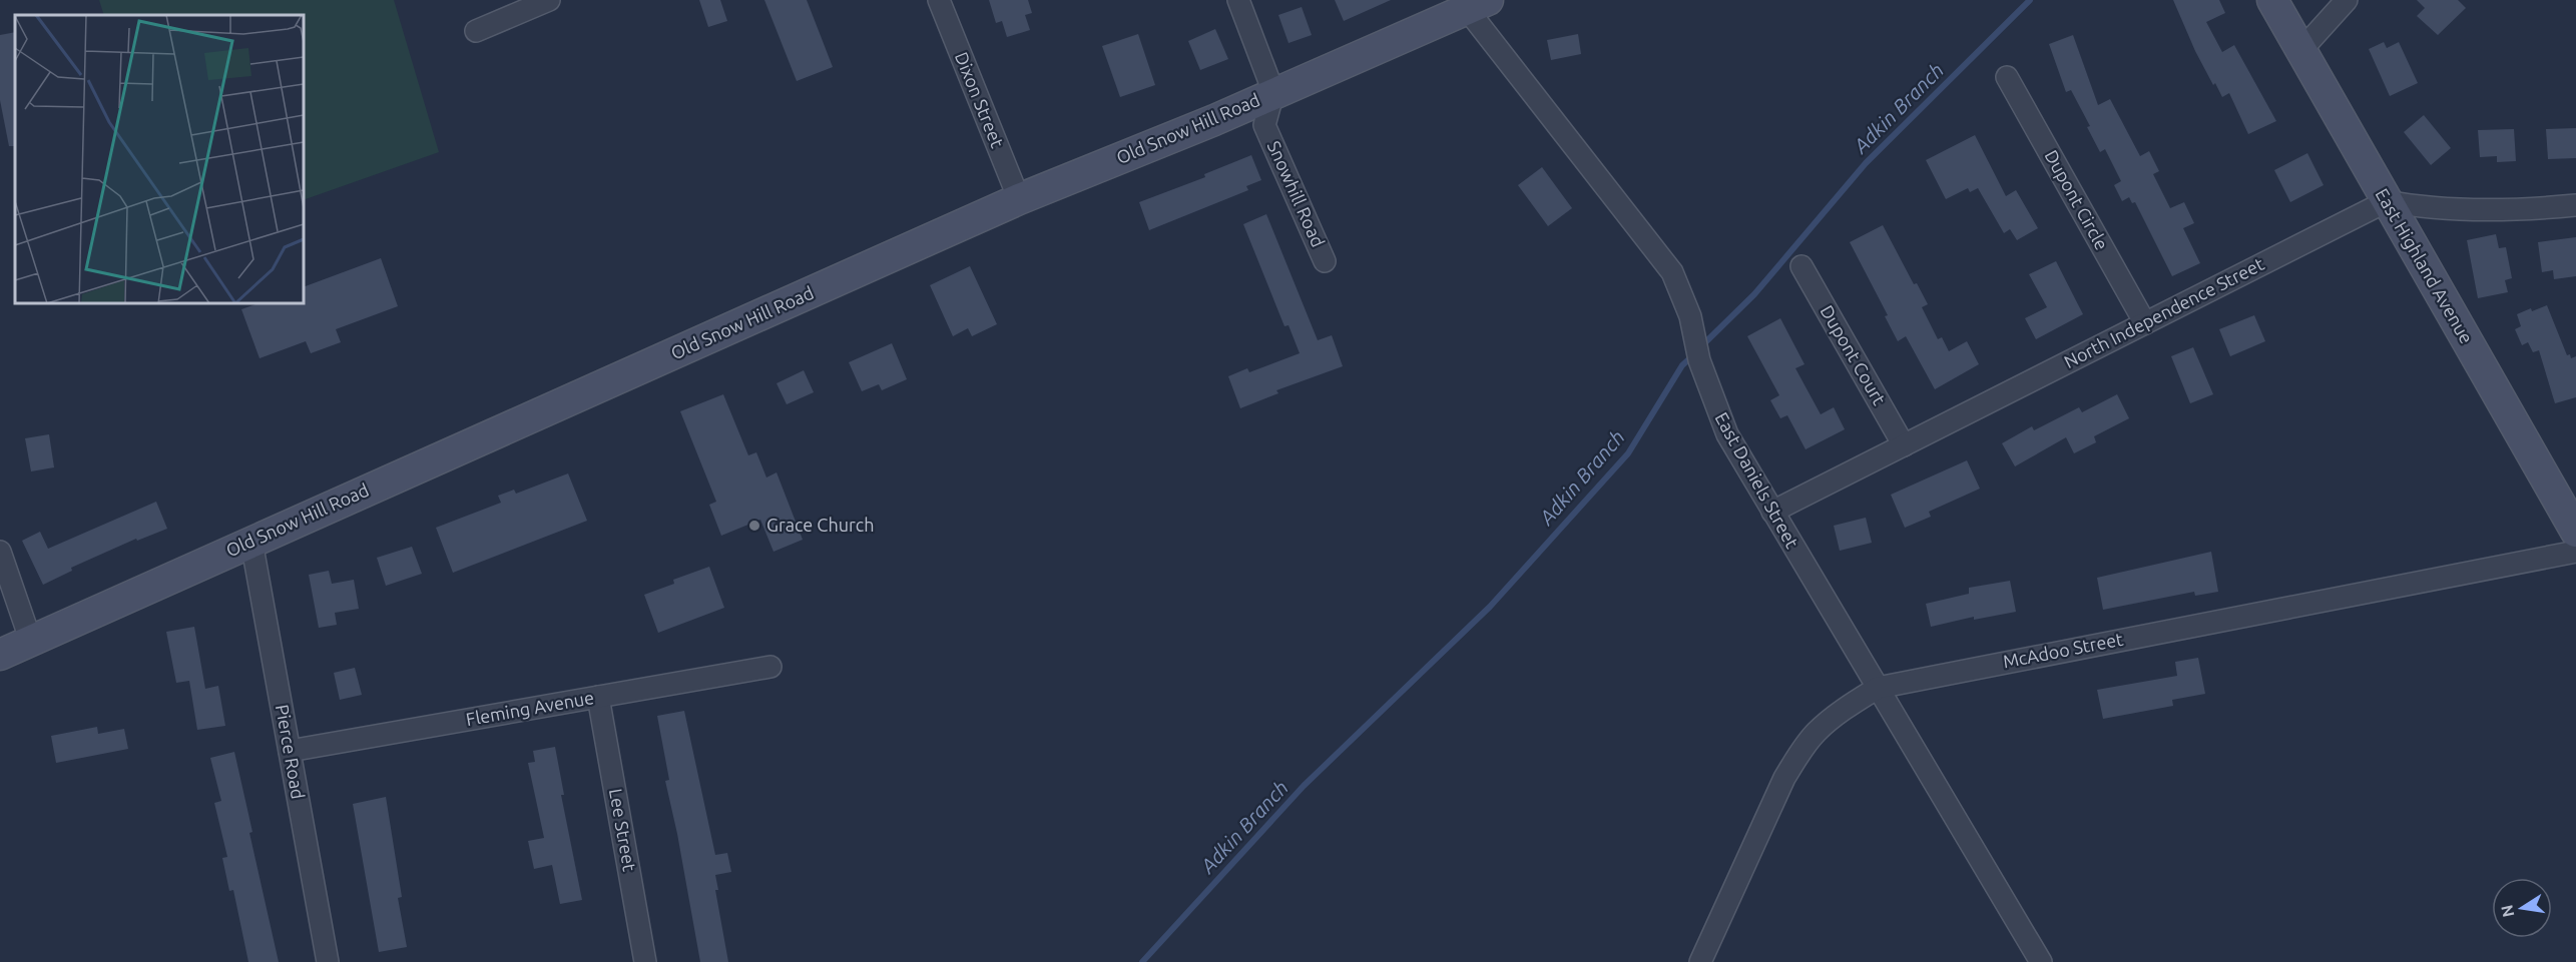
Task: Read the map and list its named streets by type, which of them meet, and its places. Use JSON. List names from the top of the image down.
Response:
{
  "streets": {
    "street": [
      "Dixon Street",
      "Old Snow Hill Road",
      "Snowhill Road",
      "Dupont Circle",
      "East Highland Avenue",
      "North Independence Street",
      "Dupont Court",
      "East Daniels Street",
      "McAdoo Street",
      "Fleming Avenue",
      "Pierce Road",
      "Lee Street"
    ]
  },
  "crossings": [
    ["Dixon Street", "Old Snow Hill Road"],
    ["Old Snow Hill Road", "Snowhill Road"],
    ["Old Snow Hill Road", "East Daniels Street"],
    ["Old Snow Hill Road", "Pierce Road"],
    ["Dupont Circle", "North Independence Street"],
    ["East Highland Avenue", "North Independence Street"],
    ["North Independence Street", "Dupont Court"],
    ["North Independence Street", "East Daniels Street"],
    ["East Daniels Street", "McAdoo Street"],
    ["Fleming Avenue", "Pierce Road"],
    ["Fleming Avenue", "Lee Street"]
  ],
  "water": ["Adkin Branch"],
  "places": ["Grace Church"],
  "north": "left"
}
